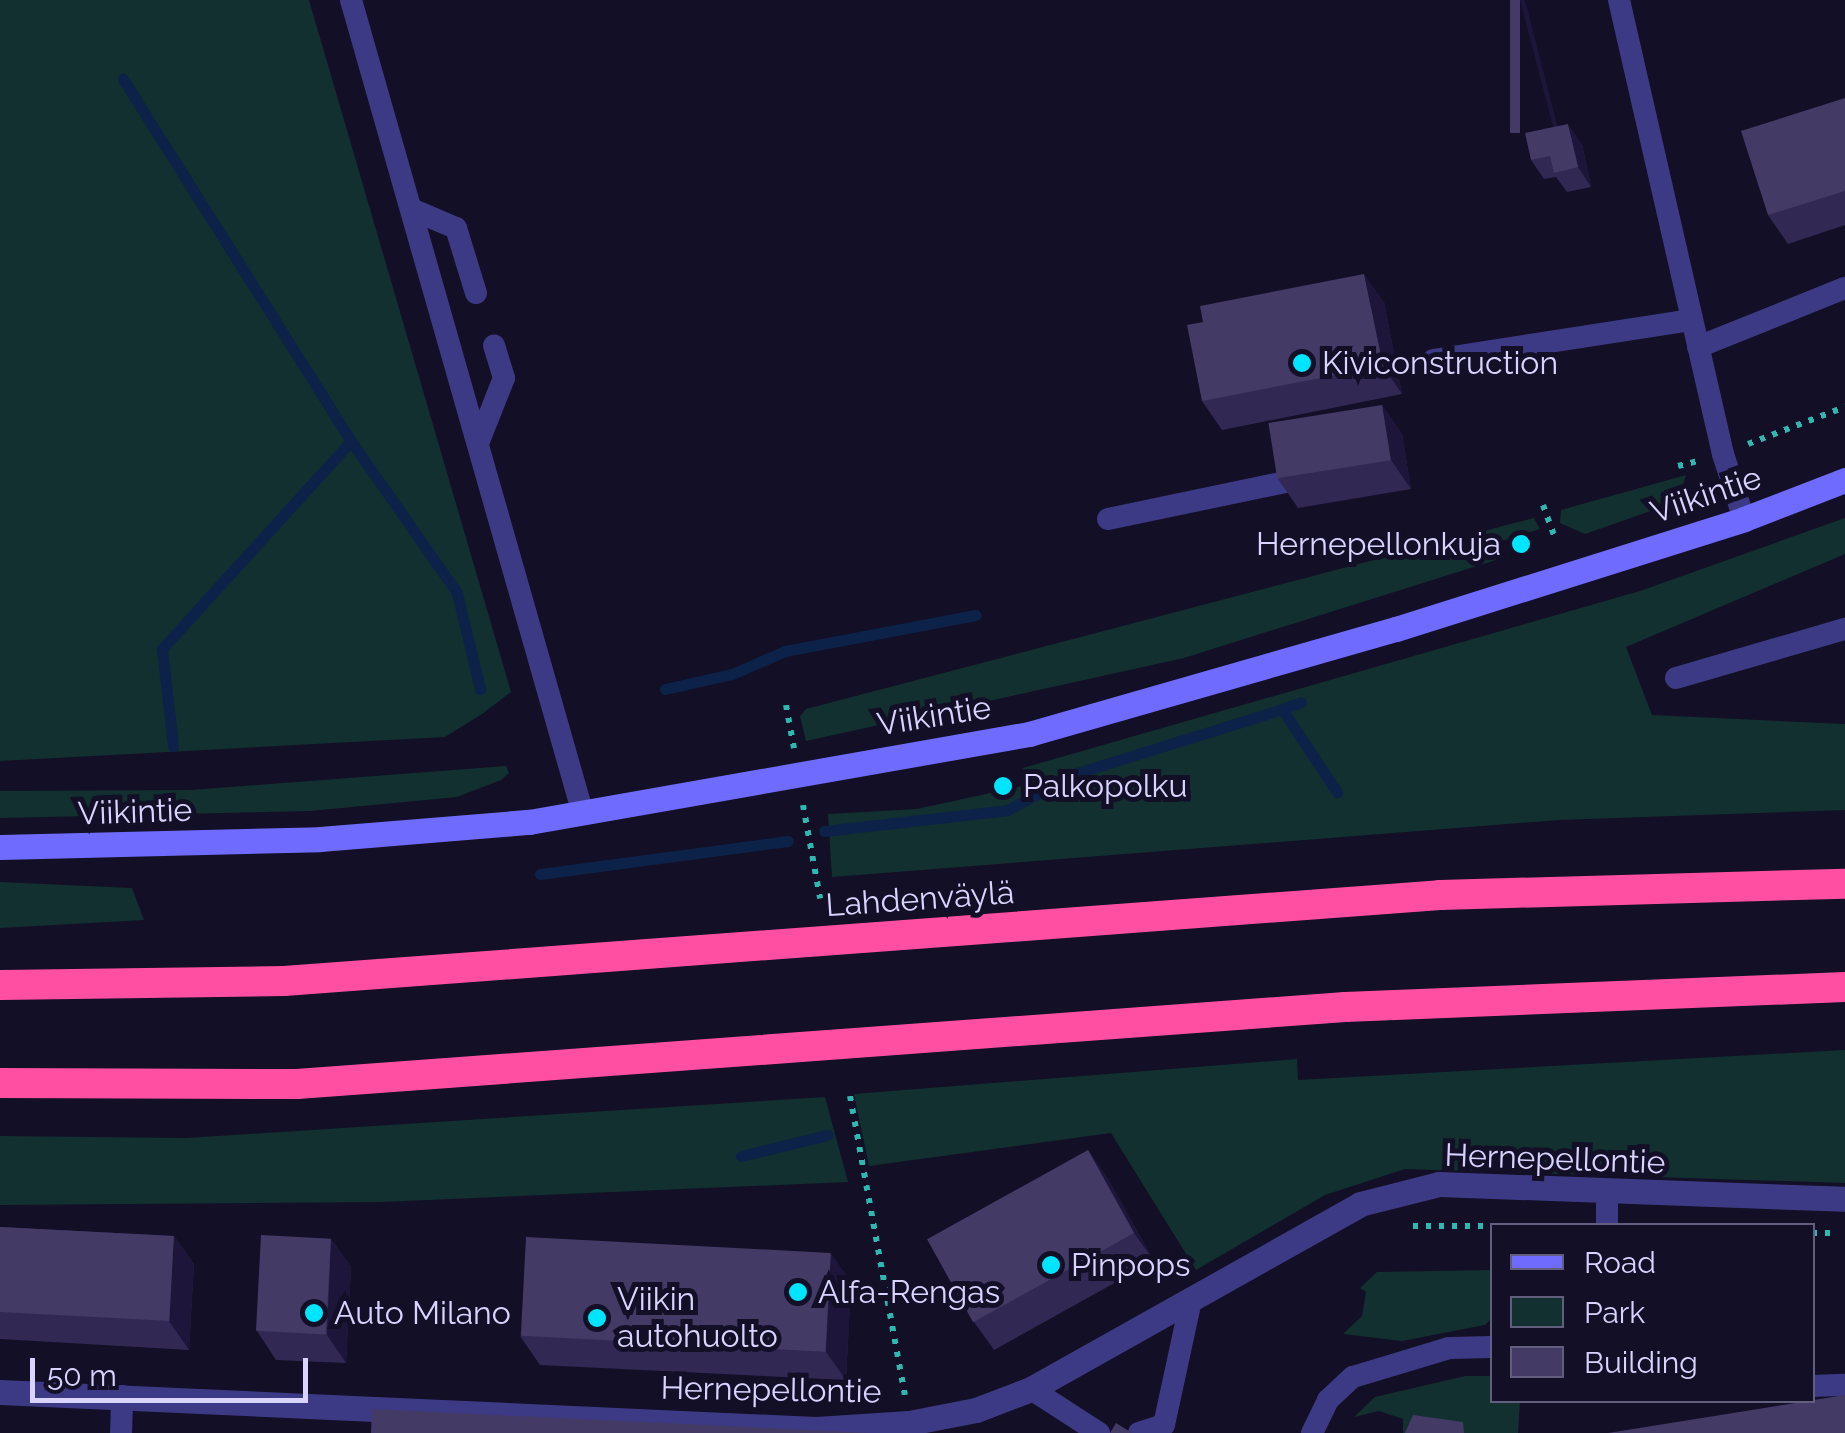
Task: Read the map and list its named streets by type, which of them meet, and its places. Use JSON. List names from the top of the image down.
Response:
{
  "streets": {
    "highway": ["Lahdenväylä"],
    "main road": ["Viikintie"],
    "street": ["Hernepellontie"]
  },
  "places": [
    "Kiviconstruction",
    "Hernepellonkuja",
    "Palkopolku",
    "Pinpops",
    "Alfa-Rengas",
    "Auto Milano",
    "Viikin autohuolto"
  ],
  "legend": ["Road", "Park", "Building"],
  "scale_bar": "50 m"
}
